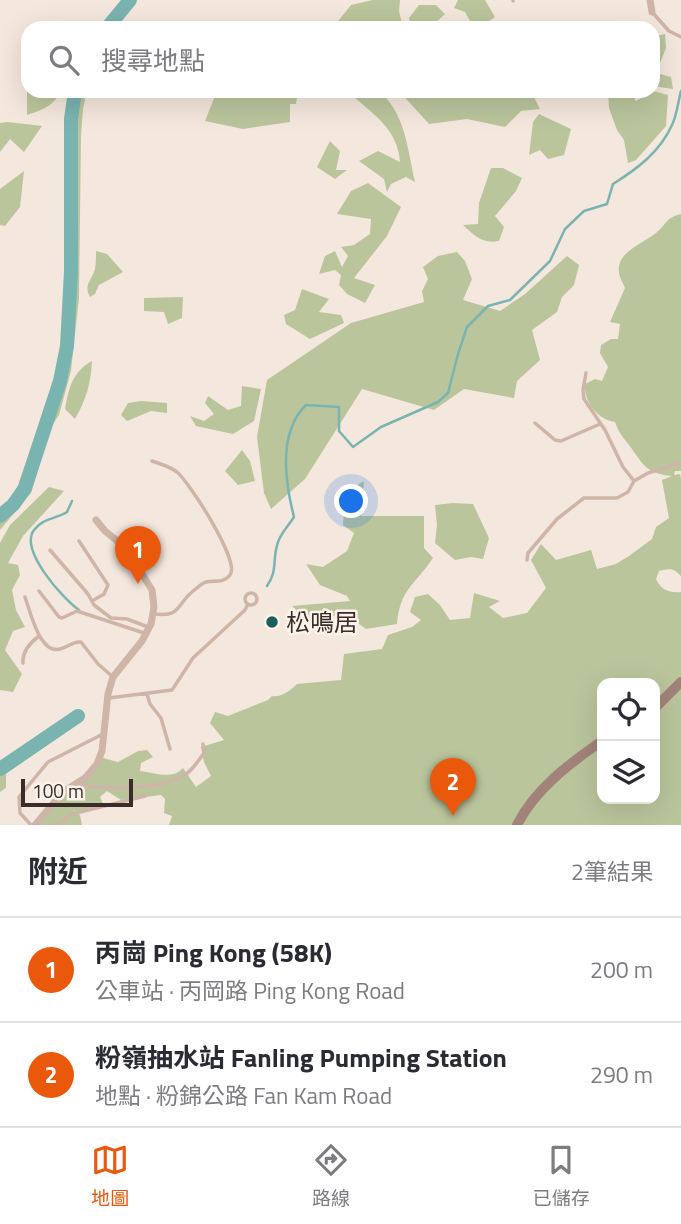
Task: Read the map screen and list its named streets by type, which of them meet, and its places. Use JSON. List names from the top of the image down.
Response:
{
  "places": ["松鳴居"],
  "scale_bar": "100 m",
  "page": {
    "search": "搜尋地點",
    "pins": ["1", "2"],
    "scale": "100 m",
    "heading": ["附近", "2筆結果"],
    "list": [
      {
        "mark": "1",
        "name": "丙崗 Ping Kong (58K)",
        "note": "公車站 · 丙岡路 Ping Kong Road",
        "value": "200 m"
      },
      {
        "mark": "2",
        "name": "粉嶺抽水站 Fanling Pumping Station",
        "note": "地點 · 粉錦公路 Fan Kam Road",
        "value": "290 m"
      }
    ],
    "nav": ["地圖", "路線", "已儲存"]
  }
}
